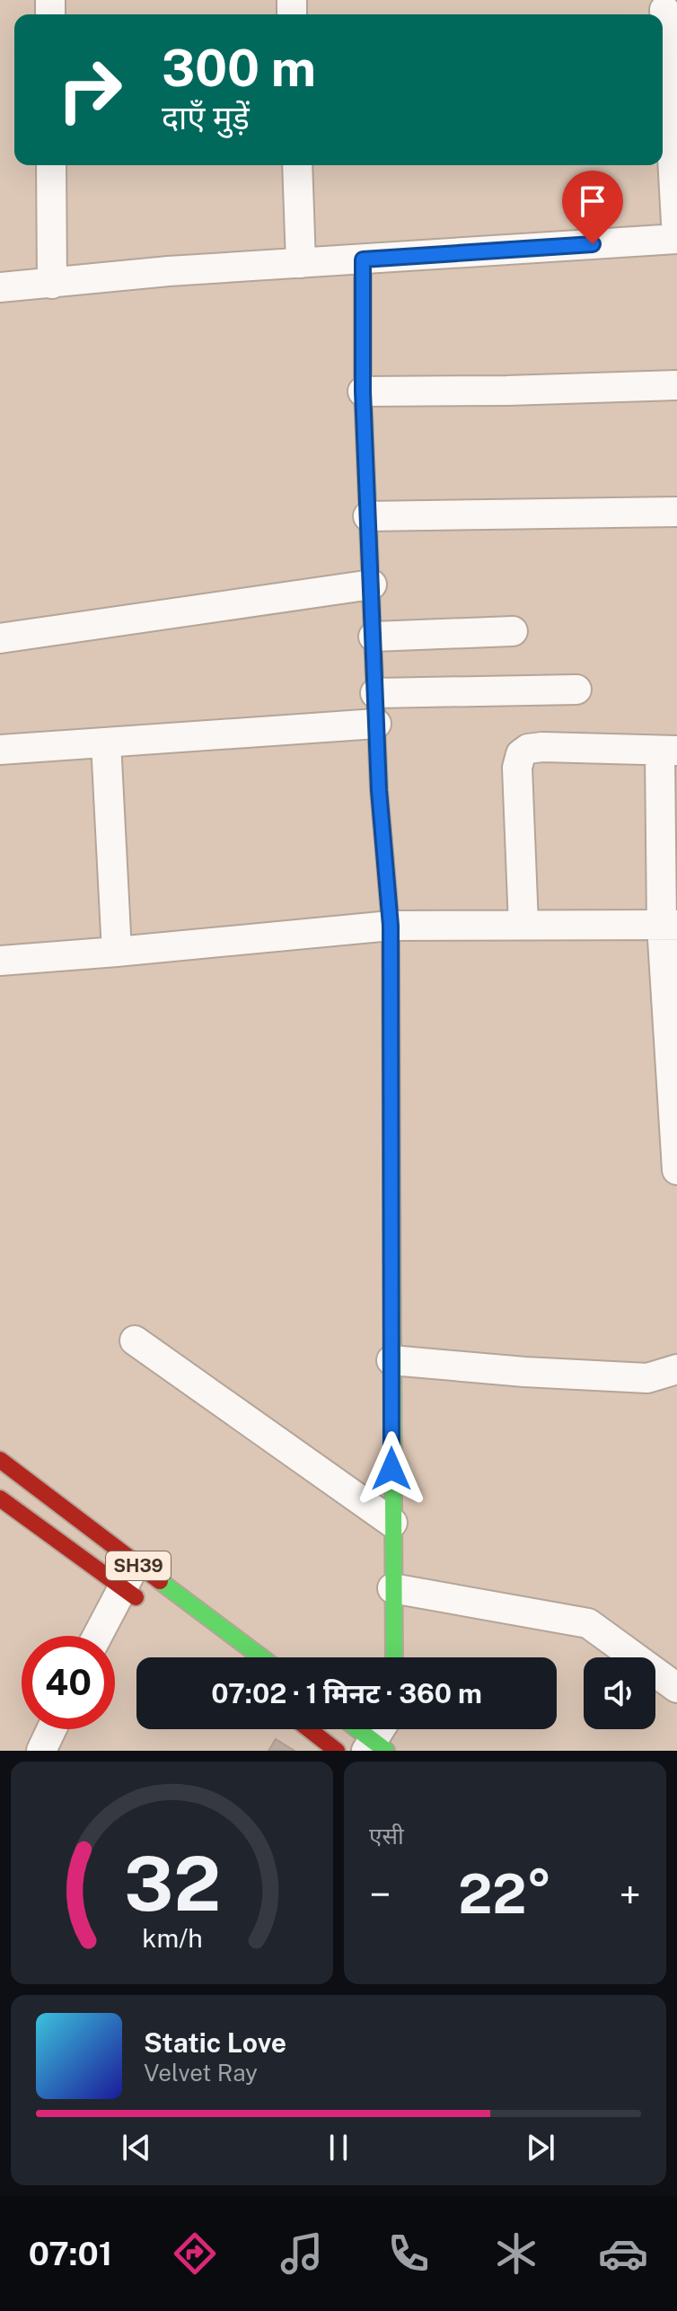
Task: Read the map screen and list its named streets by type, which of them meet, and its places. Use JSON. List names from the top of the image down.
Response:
{
  "streets": {
    "street": ["SH39"]
  },
  "page": {
    "turn": ["300 m", "दाएँ मुड़ें"],
    "limit": "40",
    "trip": "07:02 · 1 मिनट · 360 m",
    "tile": "एसी",
    "heat": ["−", "22°", "+"],
    "song": ["Static Love", "Velvet Ray"],
    "tabs": "07:01",
    "gauge": ["32", "km/h"]
  }
}
